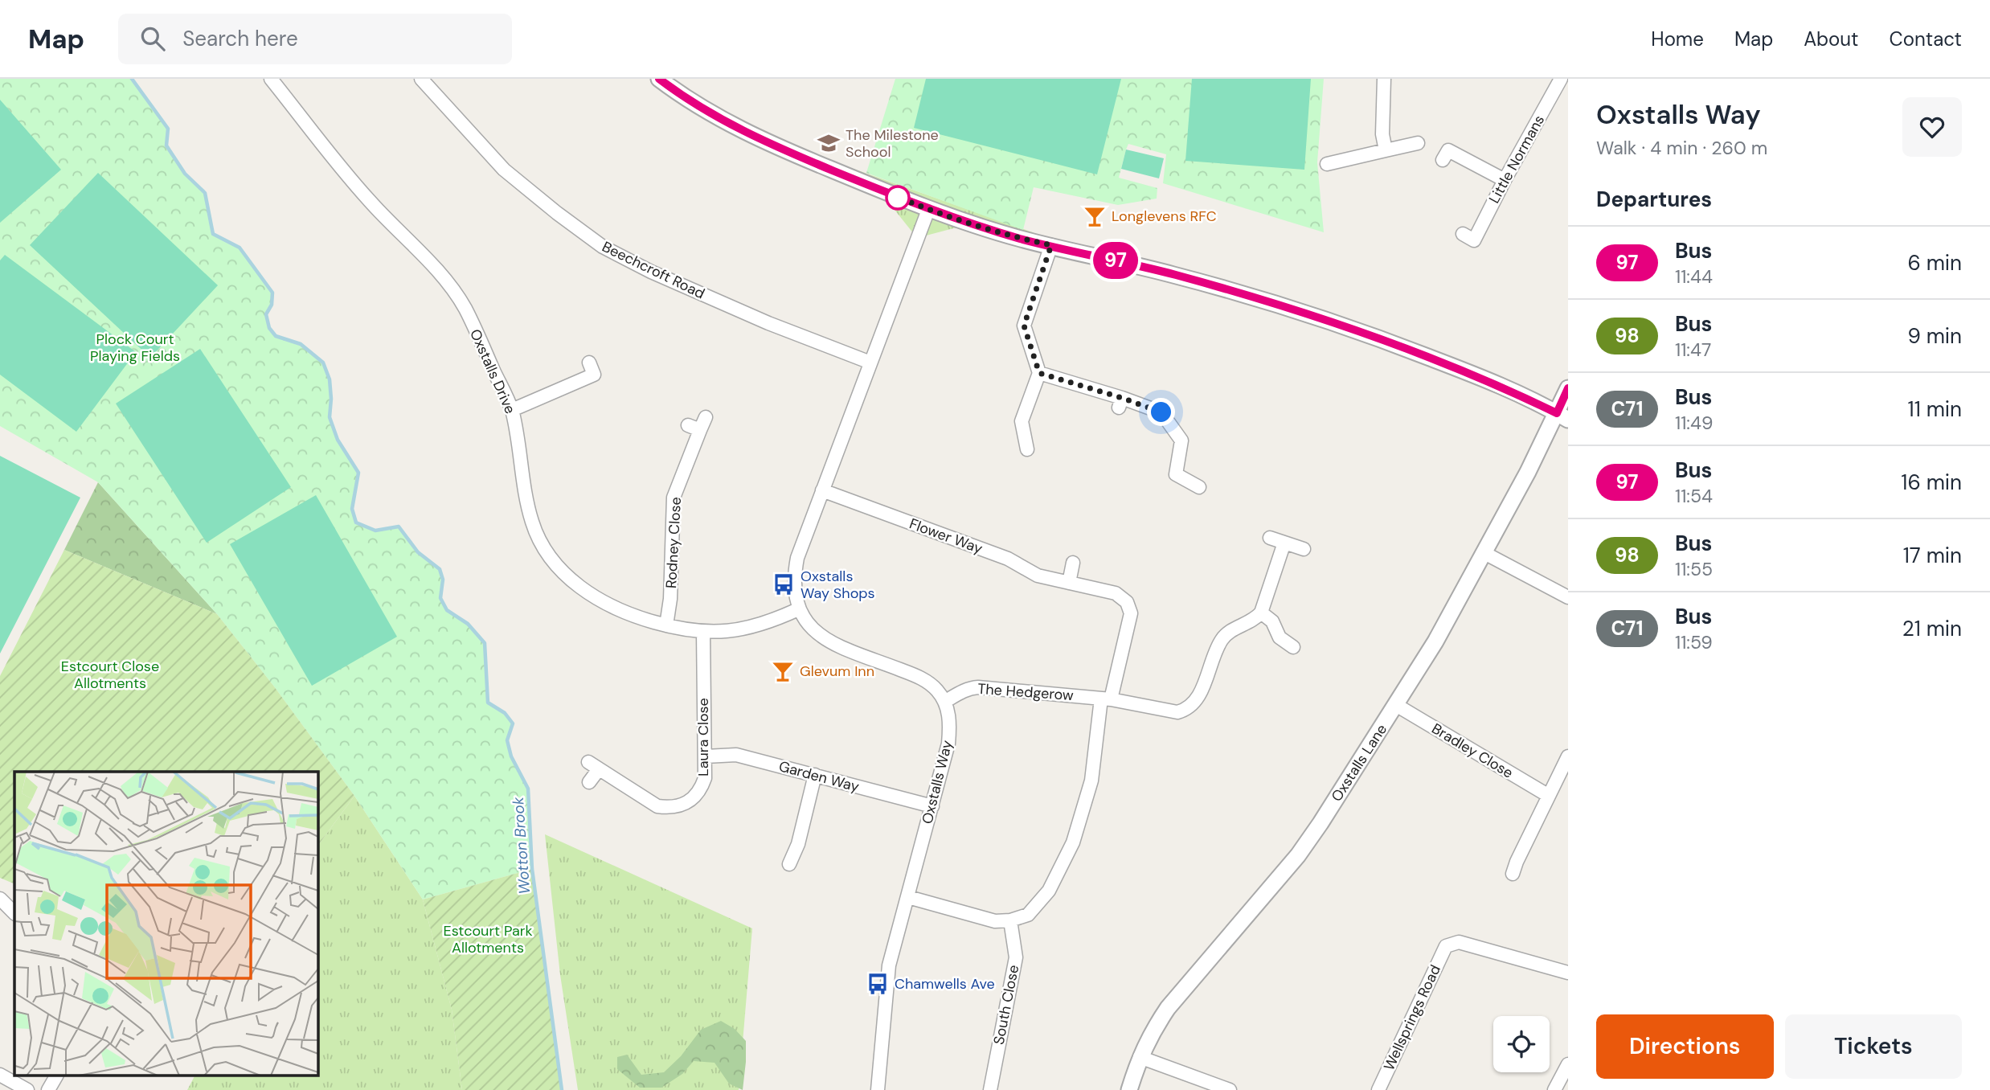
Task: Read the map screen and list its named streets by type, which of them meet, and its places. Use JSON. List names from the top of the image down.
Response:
{
  "streets": {
    "street": [
      "Little Normans",
      "Beechcroft Road",
      "Oxstalls Drive",
      "Flower Way",
      "Rodney Close",
      "The Hedgerow",
      "Laura Close",
      "Bradley Close",
      "Oxstalls Lane",
      "Garden Way",
      "Oxstalls Way",
      "South Close",
      "Wellsprings Road"
    ]
  },
  "crossings": [
    ["Oxstalls Drive", "Rodney Close"],
    ["Oxstalls Drive", "Laura Close"],
    ["Flower Way", "The Hedgerow"],
    ["Flower Way", "South Close"],
    ["The Hedgerow", "Oxstalls Way"],
    ["Laura Close", "Garden Way"],
    ["Bradley Close", "Oxstalls Lane"],
    ["Garden Way", "Oxstalls Way"]
  ],
  "water": ["Wotton Brook"],
  "parks": ["Plock Court Playing Fields", "Estcourt Close Allotments", "Estcourt Park Allotments"],
  "places": {
    "school or university": ["The Milestone School"],
    "bar": ["Longlevens RFC", "Glevum Inn"],
    "bus stop": ["Oxstalls Way Shops", "Chamwells Ave"]
  },
  "lines": ["bus line 97"],
  "page": {
    "header": "Map",
    "search": "Search here",
    "nav": [
      "Home",
      "Map",
      "About",
      "Contact"
    ],
    "on_map": "97",
    "heading": [
      ["Oxstalls Way", "Walk · 4 min · 260 m"],
      "Departures"
    ],
    "list": [
      {
        "mark": "97",
        "name": "Bus",
        "note": "11:44",
        "value": "6 min"
      },
      {
        "mark": "98",
        "name": "Bus",
        "note": "11:47",
        "value": "9 min"
      },
      {
        "mark": "C71",
        "name": "Bus",
        "note": "11:49",
        "value": "11 min"
      },
      {
        "mark": "97",
        "name": "Bus",
        "note": "11:54",
        "value": "16 min"
      },
      {
        "mark": "98",
        "name": "Bus",
        "note": "11:55",
        "value": "17 min"
      },
      {
        "mark": "C71",
        "name": "Bus",
        "note": "11:59",
        "value": "21 min"
      }
    ],
    "buttons": ["Directions", "Tickets"]
  }
}
